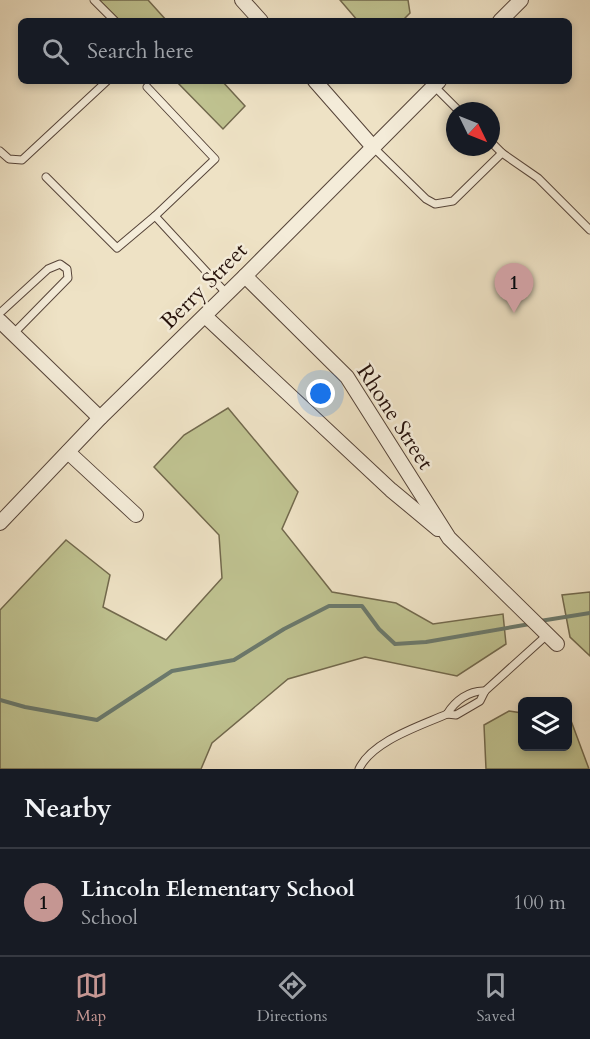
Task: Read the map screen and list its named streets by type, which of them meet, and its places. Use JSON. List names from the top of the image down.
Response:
{
  "streets": {
    "street": ["Berry Street", "Rhone Street"]
  },
  "crossings": [
    ["Berry Street", "Rhone Street"]
  ],
  "north": "bottom right",
  "page": {
    "search": "Search here",
    "pins": "1",
    "heading": "Nearby",
    "list": [
      {
        "mark": "1",
        "name": "Lincoln Elementary School",
        "note": "School",
        "value": "100 m"
      }
    ],
    "nav": ["Map", "Directions", "Saved"]
  }
}
